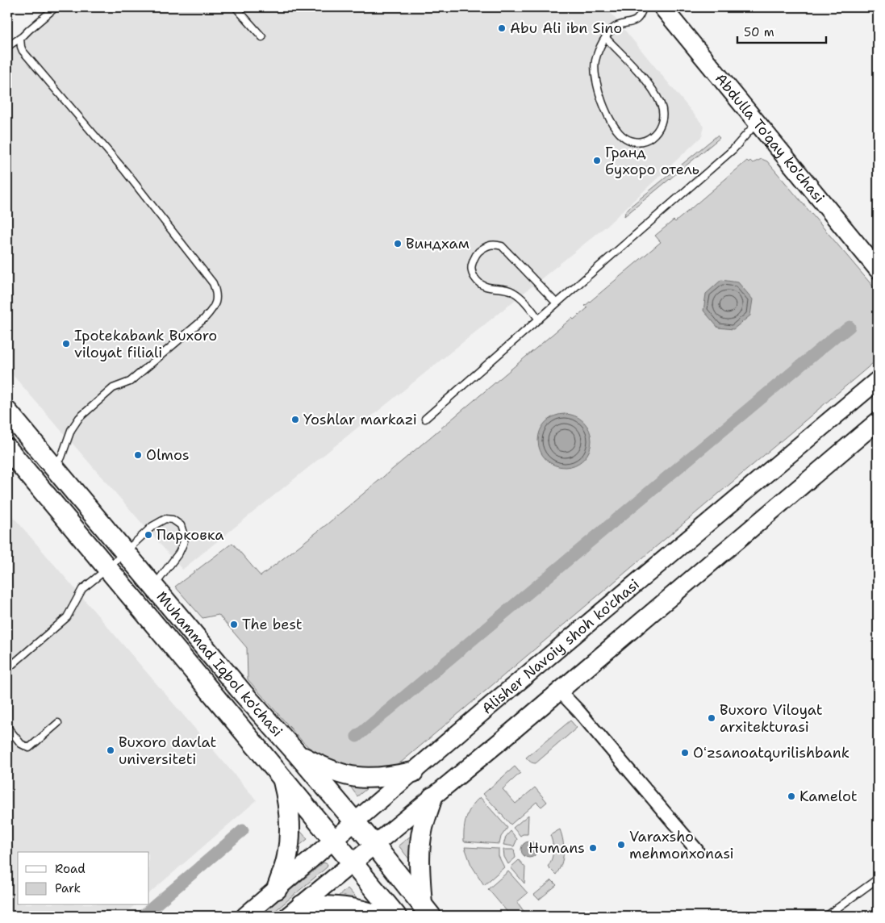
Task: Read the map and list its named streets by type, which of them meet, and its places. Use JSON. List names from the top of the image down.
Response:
{
  "streets": {
    "main road": ["Abdulla To'qay ko'chasi", "Alisher Navoiy shoh ko'chasi", "Muhammad Iqbol ko'chasi"]
  },
  "crossings": [
    ["Alisher Navoiy shoh ko'chasi", "Muhammad Iqbol ko'chasi"]
  ],
  "places": [
    "Abu Ali ibn Sino",
    "Гранд бухоро отель",
    "Виндхам",
    "Ipotekabank Buxoro viloyat filiali",
    "Yoshlar markazi",
    "Olmos",
    "Парковка",
    "The best",
    "Buxoro Viloyat arxitekturasi",
    "Buxoro davlat universiteti",
    "Oʻzsanoatqurilishbank",
    "Kamelot",
    "Varaxsho mehmonxonasi",
    "Humans"
  ],
  "legend": ["Road", "Park"],
  "scale_bar": "50 m"
}
